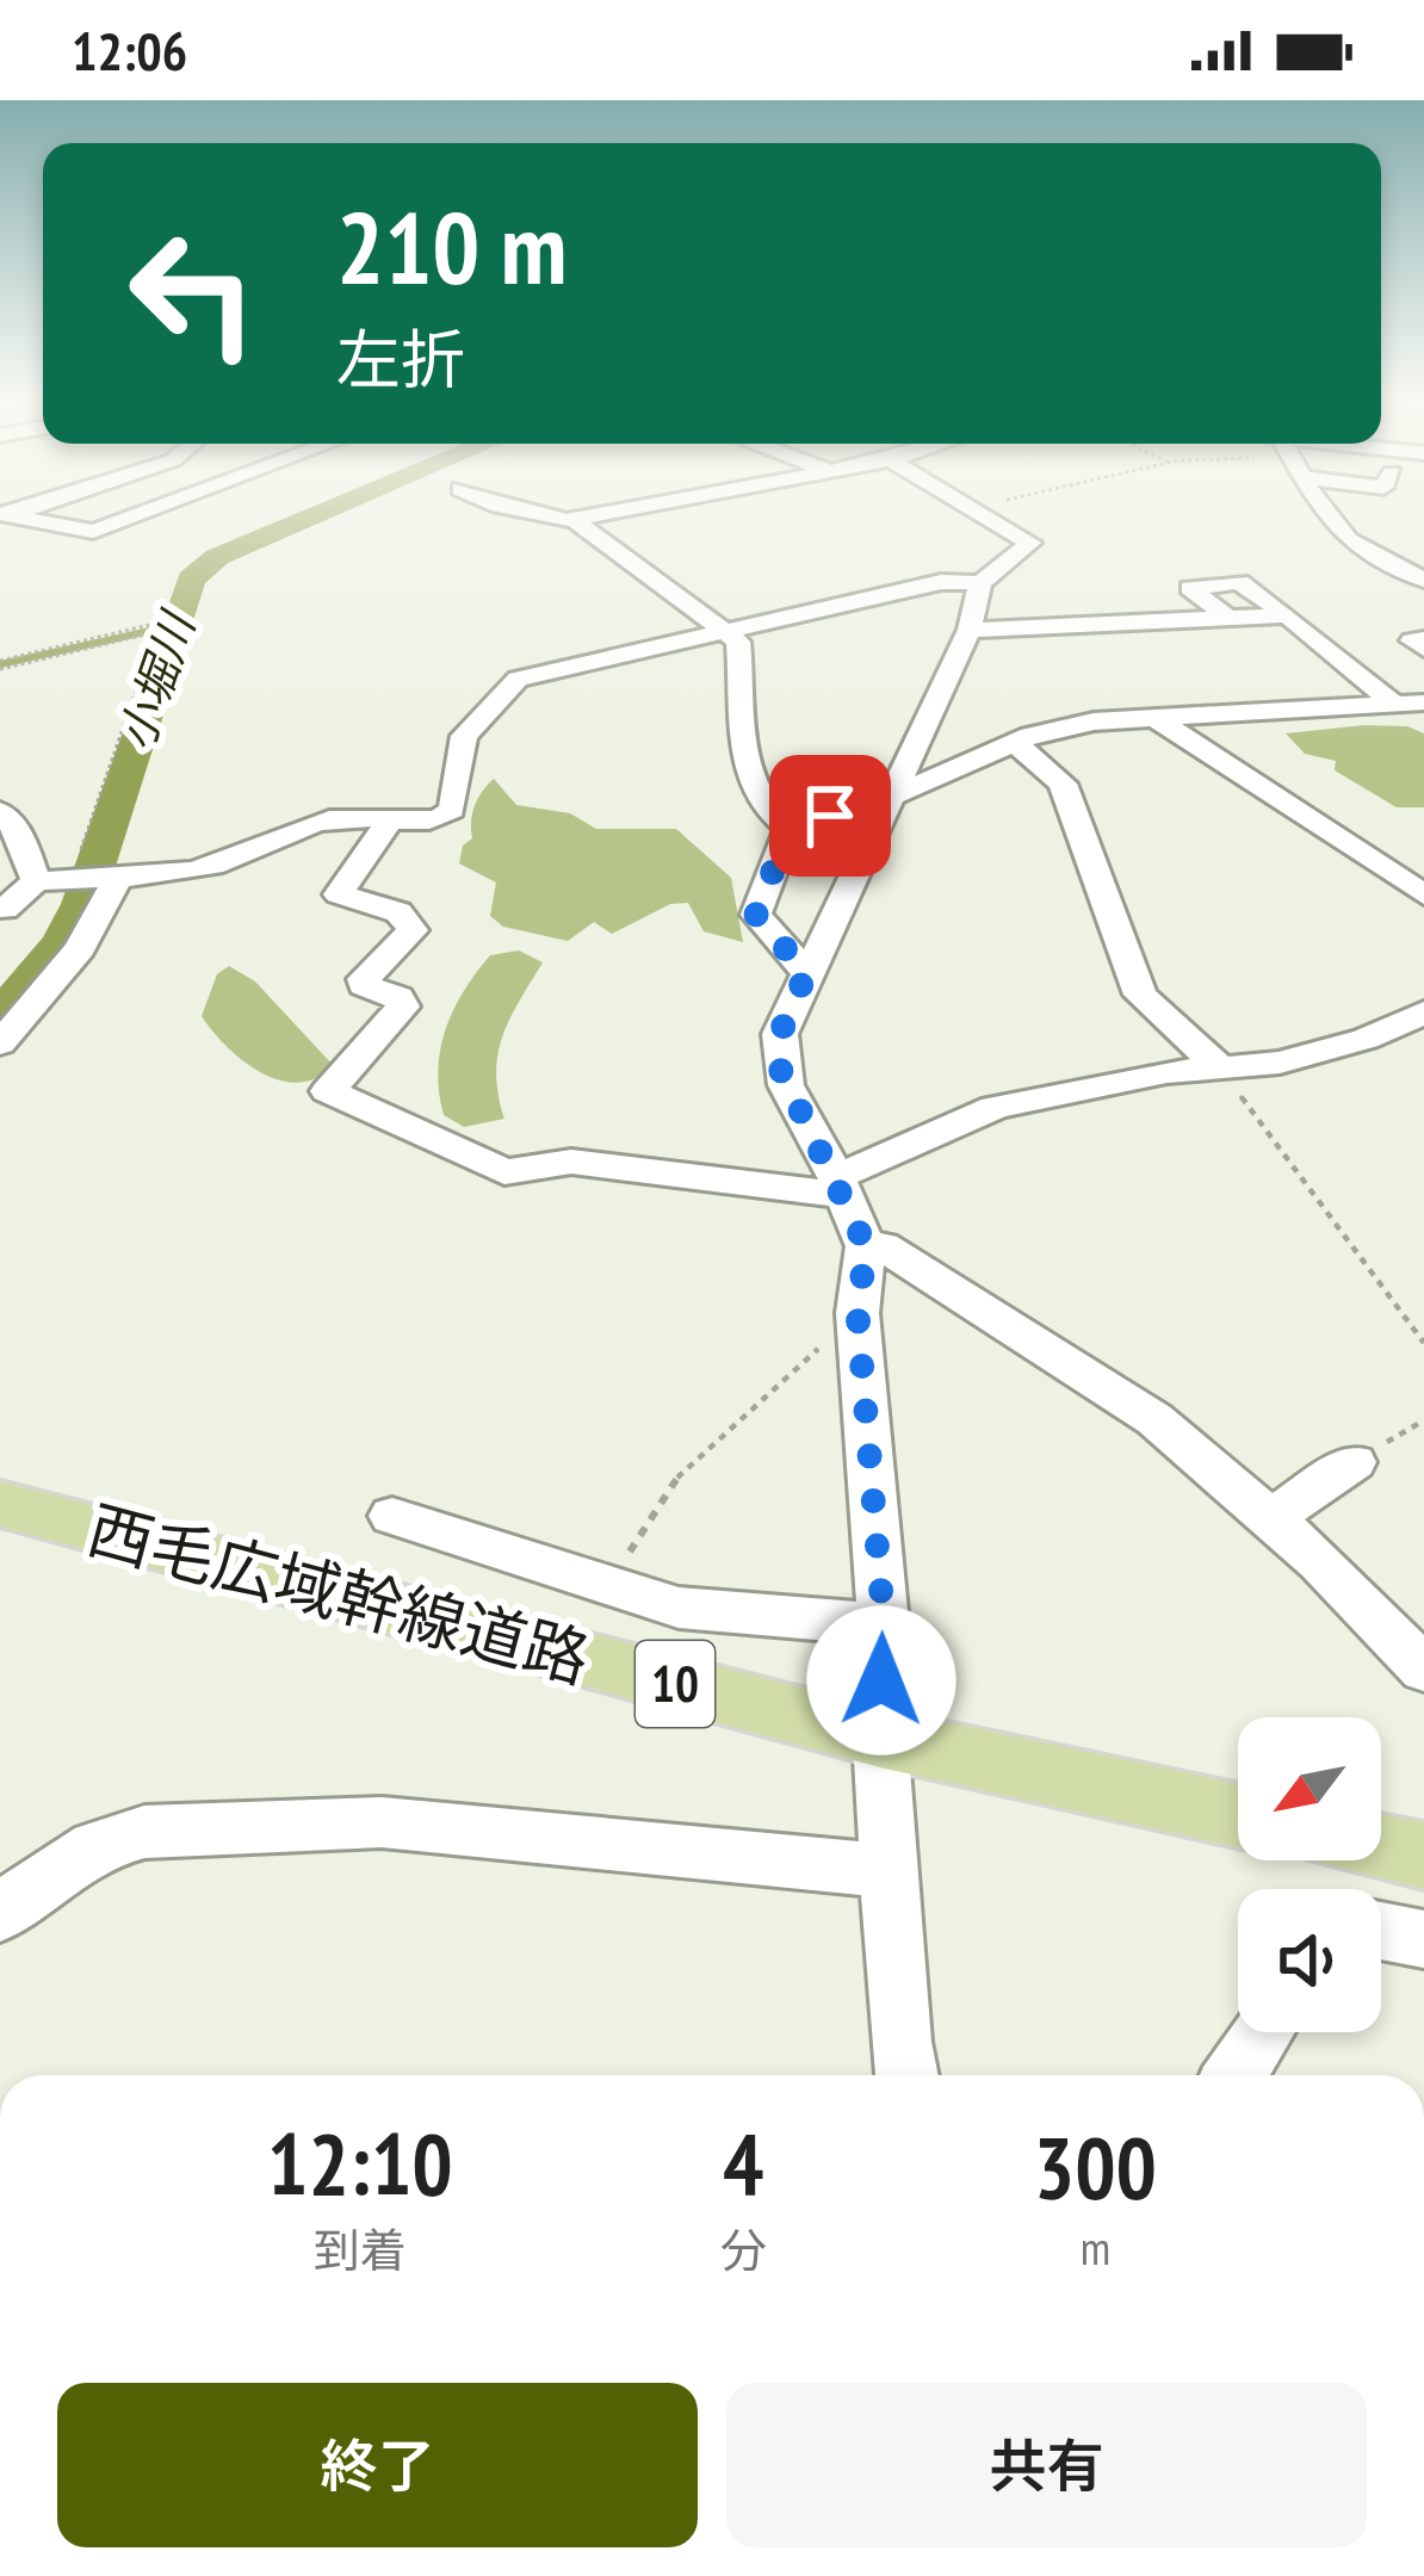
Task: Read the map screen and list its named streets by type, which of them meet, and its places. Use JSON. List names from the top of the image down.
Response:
{
  "streets": {
    "main road": ["西毛広域幹線道路", "10"]
  },
  "water": ["小堀川"],
  "north": "bottom left",
  "page": {
    "status": "12:06",
    "turn": ["210 m", "左折"],
    "eta": [
      "12:10",
      "到着",
      "4",
      "分",
      "300",
      "m"
    ],
    "buttons": ["終了", "共有"]
  }
}
